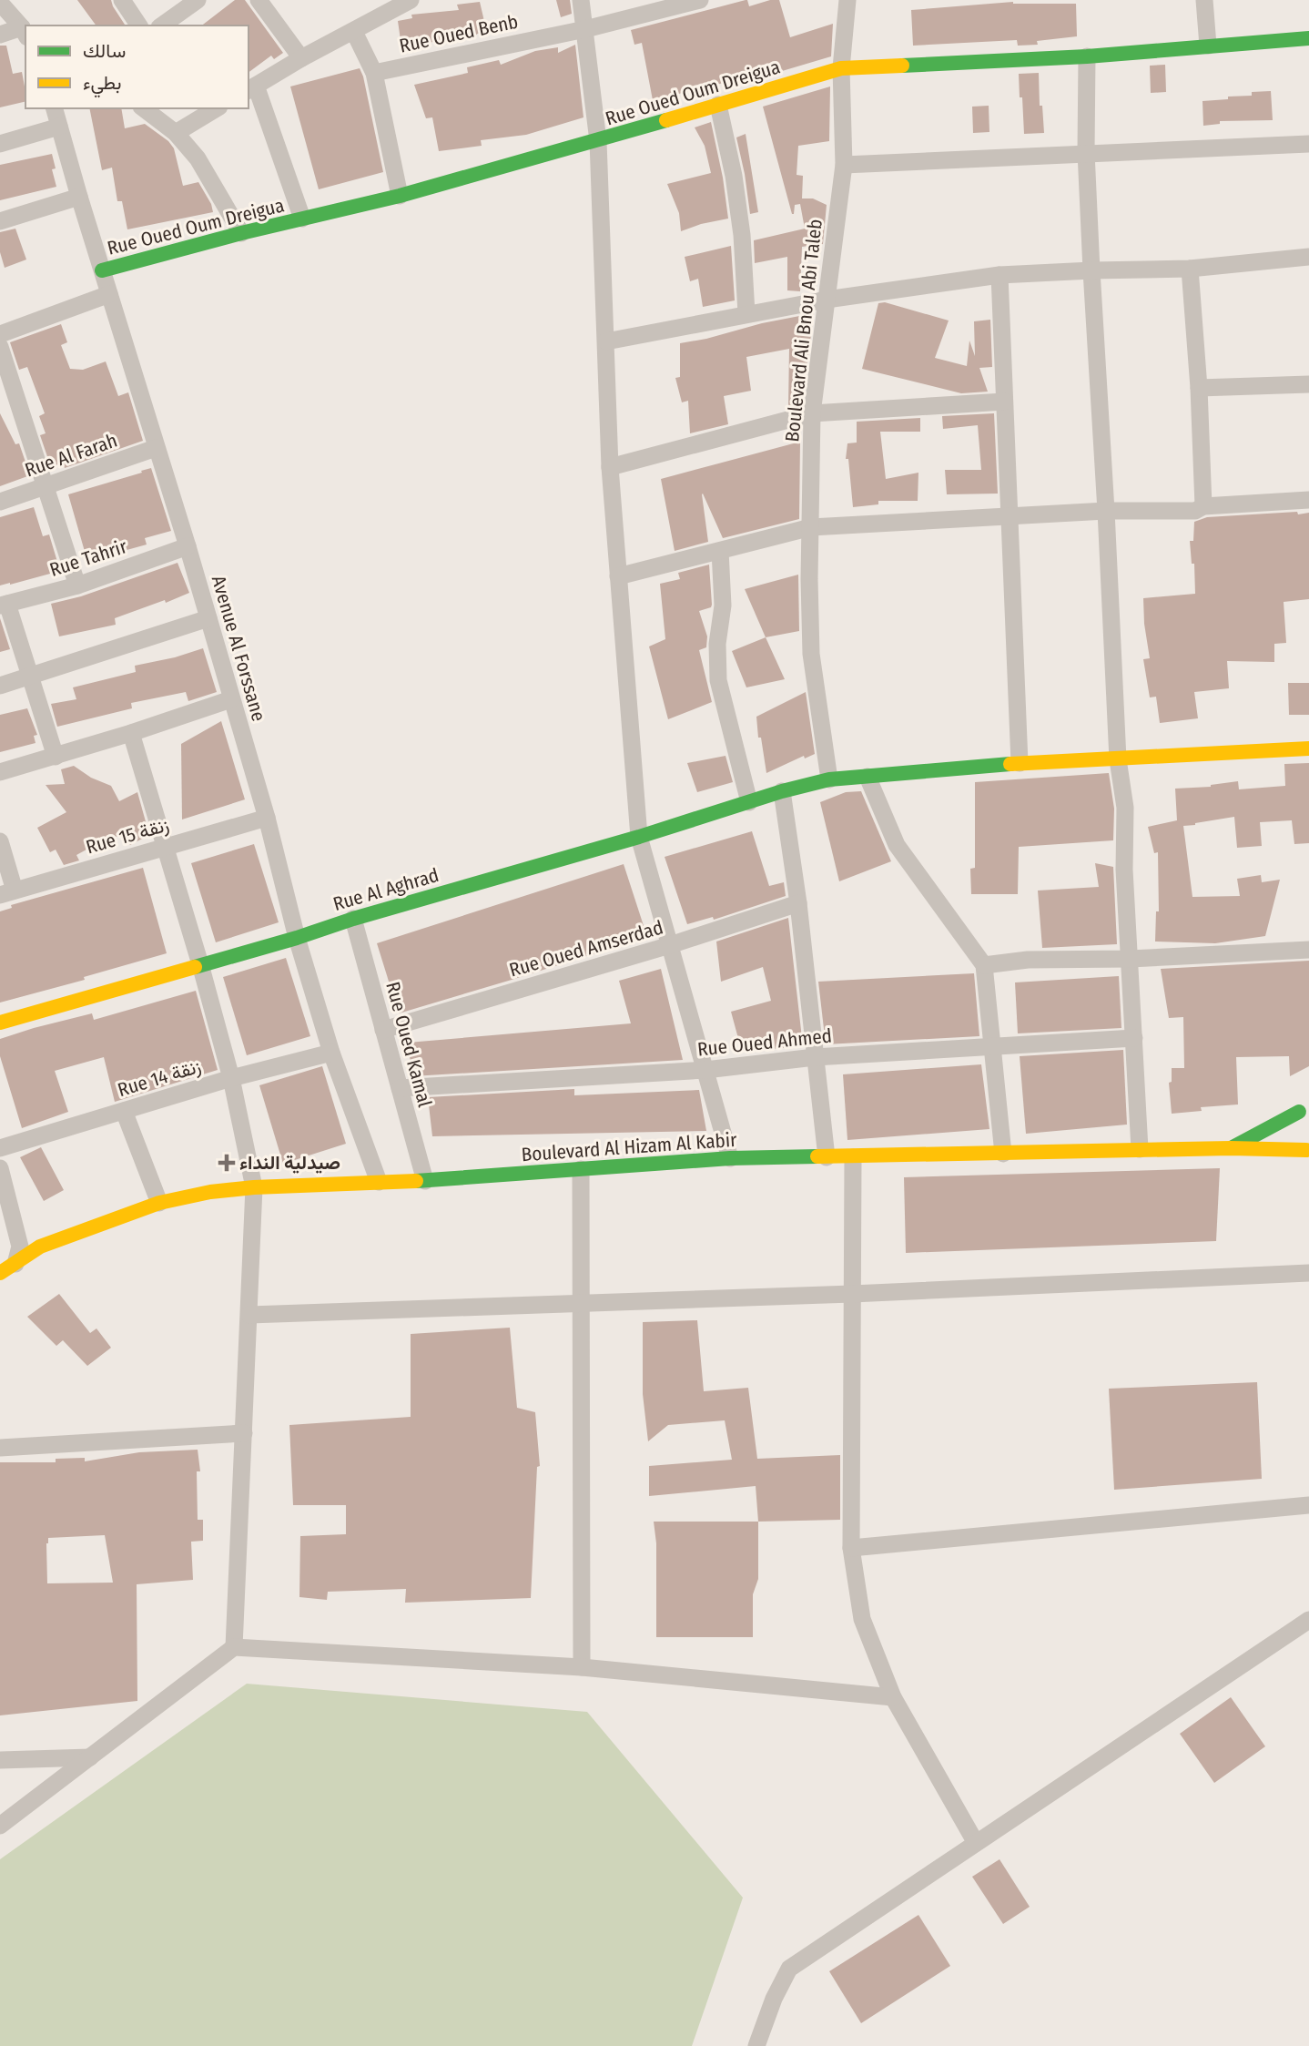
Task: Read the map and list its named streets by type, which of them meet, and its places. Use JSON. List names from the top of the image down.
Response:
{
  "streets": {
    "street": [
      "Rue Oued Benb",
      "Rue Oued Oum Dreigua",
      "Boulevard Ali Bnou Abi Taleb",
      "Rue Al Farah",
      "Rue Tahrir",
      "Avenue Al Forssane",
      "Rue 15 زنقة",
      "Rue Al Aghrad",
      "Rue Oued Amserdad",
      "Rue Oued Ahmed",
      "Rue Oued Kamal",
      "Rue 14 زنقة",
      "Boulevard Al Hizam Al Kabir"
    ]
  },
  "crossings": [
    ["Rue Oued Oum Dreigua", "Boulevard Ali Bnou Abi Taleb"],
    ["Rue Oued Oum Dreigua", "Avenue Al Forssane"],
    ["Boulevard Ali Bnou Abi Taleb", "Rue Al Aghrad"],
    ["Rue Al Farah", "Avenue Al Forssane"],
    ["Rue Tahrir", "Avenue Al Forssane"],
    ["Avenue Al Forssane", "Rue 15 زنقة"],
    ["Avenue Al Forssane", "Rue Al Aghrad"],
    ["Avenue Al Forssane", "Rue 14 زنقة"],
    ["Avenue Al Forssane", "Boulevard Al Hizam Al Kabir"],
    ["Rue Al Aghrad", "Rue Oued Kamal"],
    ["Rue Oued Amserdad", "Rue Oued Kamal"],
    ["Rue Oued Ahmed", "Rue Oued Kamal"],
    ["Rue Oued Kamal", "Boulevard Al Hizam Al Kabir"]
  ],
  "places": {
    "health": ["صيدلية النداء"]
  },
  "legend": ["سالك", "بطيء"]
}
